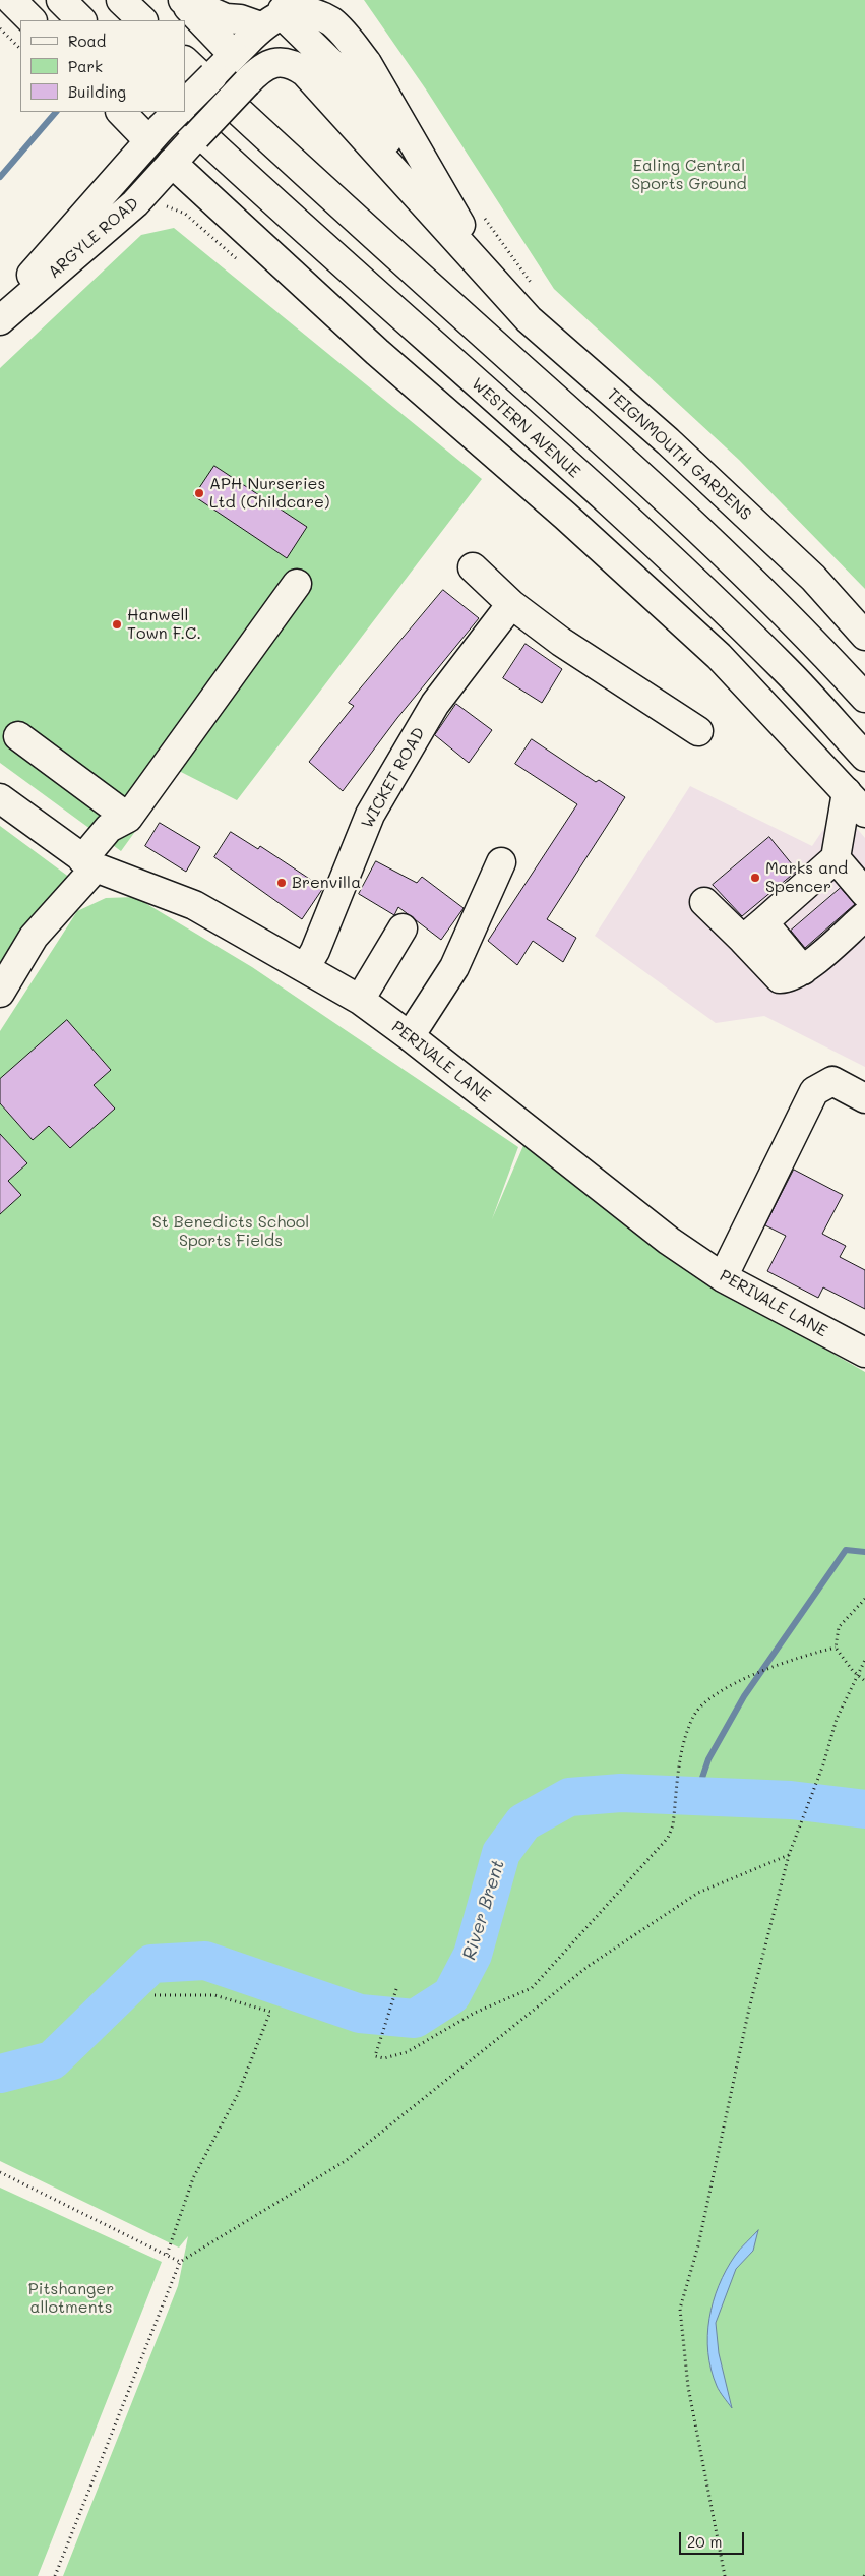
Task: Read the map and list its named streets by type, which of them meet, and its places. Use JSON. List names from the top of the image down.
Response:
{
  "streets": {
    "main road": [
      "ARGYLE ROAD",
      "WESTERN AVENUE",
      "TEIGNMOUTH GARDENS",
      "WICKET ROAD",
      "PERIVALE LANE"
    ]
  },
  "crossings": [
    ["ARGYLE ROAD", "WESTERN AVENUE"],
    ["WICKET ROAD", "PERIVALE LANE"]
  ],
  "water": ["River Brent"],
  "parks": ["Ealing Central Sports Ground", "St Benedicts School Sports Fields", "Pitshanger allotments"],
  "places": [
    "APH Nurseries Ltd (Childcare)",
    "Hanwell Town F.C.",
    "Marks and Spencer",
    "Brenvilla"
  ],
  "legend": ["Road", "Park", "Building"],
  "scale_bar": "20 m"
}
